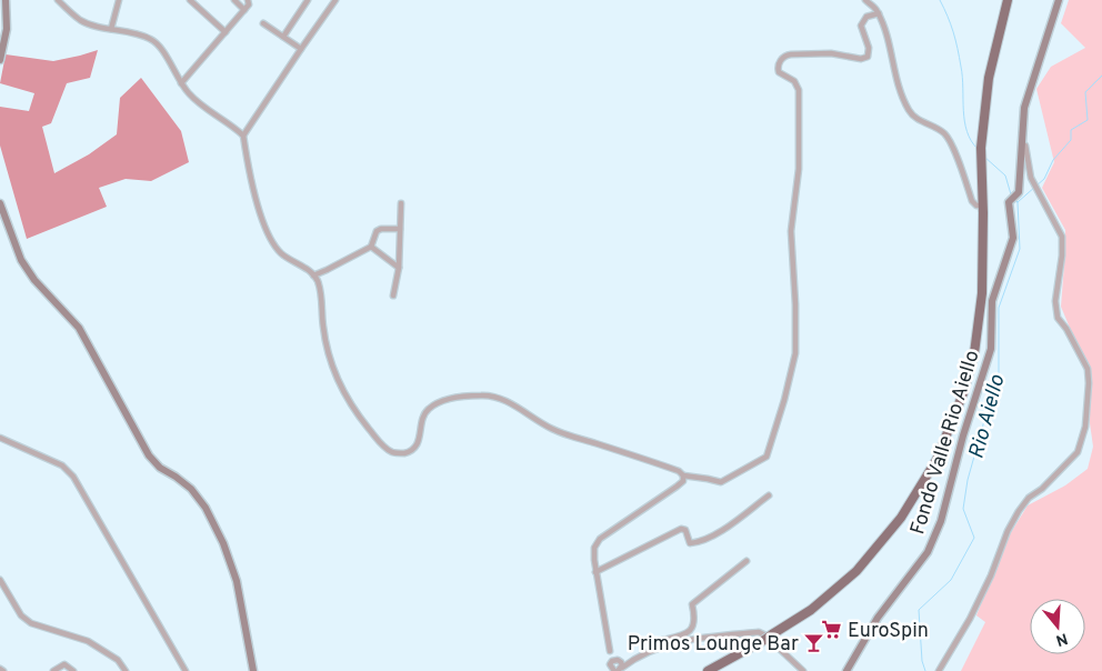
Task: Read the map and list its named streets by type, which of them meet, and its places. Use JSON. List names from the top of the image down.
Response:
{
  "streets": {
    "street": ["Fondo Valle Rio Aiello"]
  },
  "water": ["Rio Aiello"],
  "places": {
    "supermarket": ["EuroSpin"],
    "bar": ["Primos Lounge Bar"]
  },
  "north": "bottom"
}
